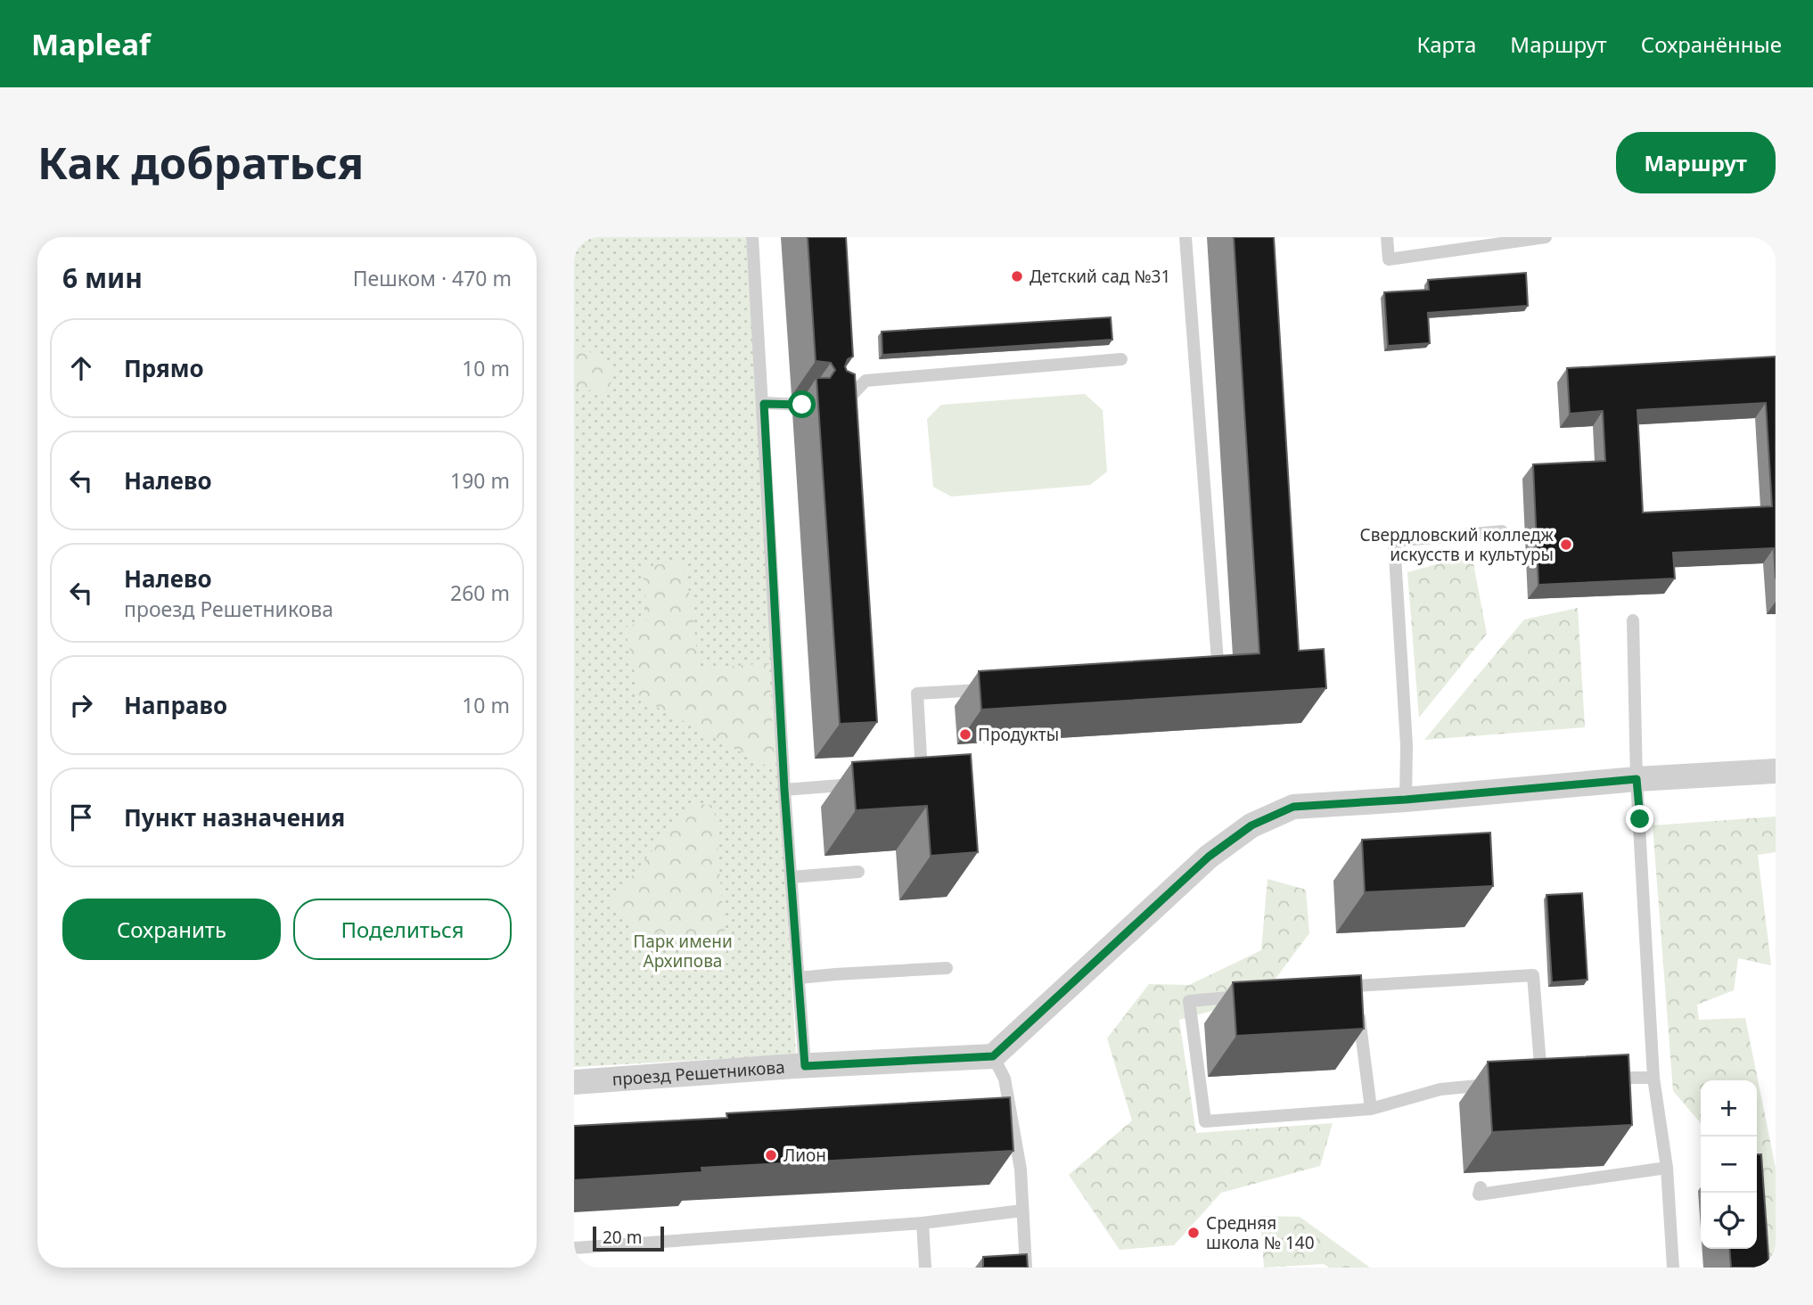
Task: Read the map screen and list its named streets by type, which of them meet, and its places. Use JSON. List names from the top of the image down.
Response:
{
  "streets": {
    "street": ["проезд Решетникова"]
  },
  "parks": ["Парк имени Архипова"],
  "places": [
    "Детский сад №31",
    "Свердловский колледж искусств и культуры",
    "Продукты",
    "Лион",
    "Средняя школа № 140"
  ],
  "scale_bar": "20 m",
  "page": {
    "header": "Mapleaf",
    "nav": ["Карта", "Маршрут", "Сохранённые"],
    "buttons": [
      "Маршрут",
      ["Сохранить", "Поделиться"]
    ],
    "title": "Как добраться",
    "heading": ["6 мин", "Пешком · 470 m"],
    "list": [
      ["Прямо", "10 m"],
      ["Налево", "190 m"],
      ["Налево", "проезд Решетникова", "260 m"],
      ["Направо", "10 m"],
      "Пункт назначения"
    ],
    "map_buttons": ["+", "−"],
    "scale": "20 m"
  }
}
